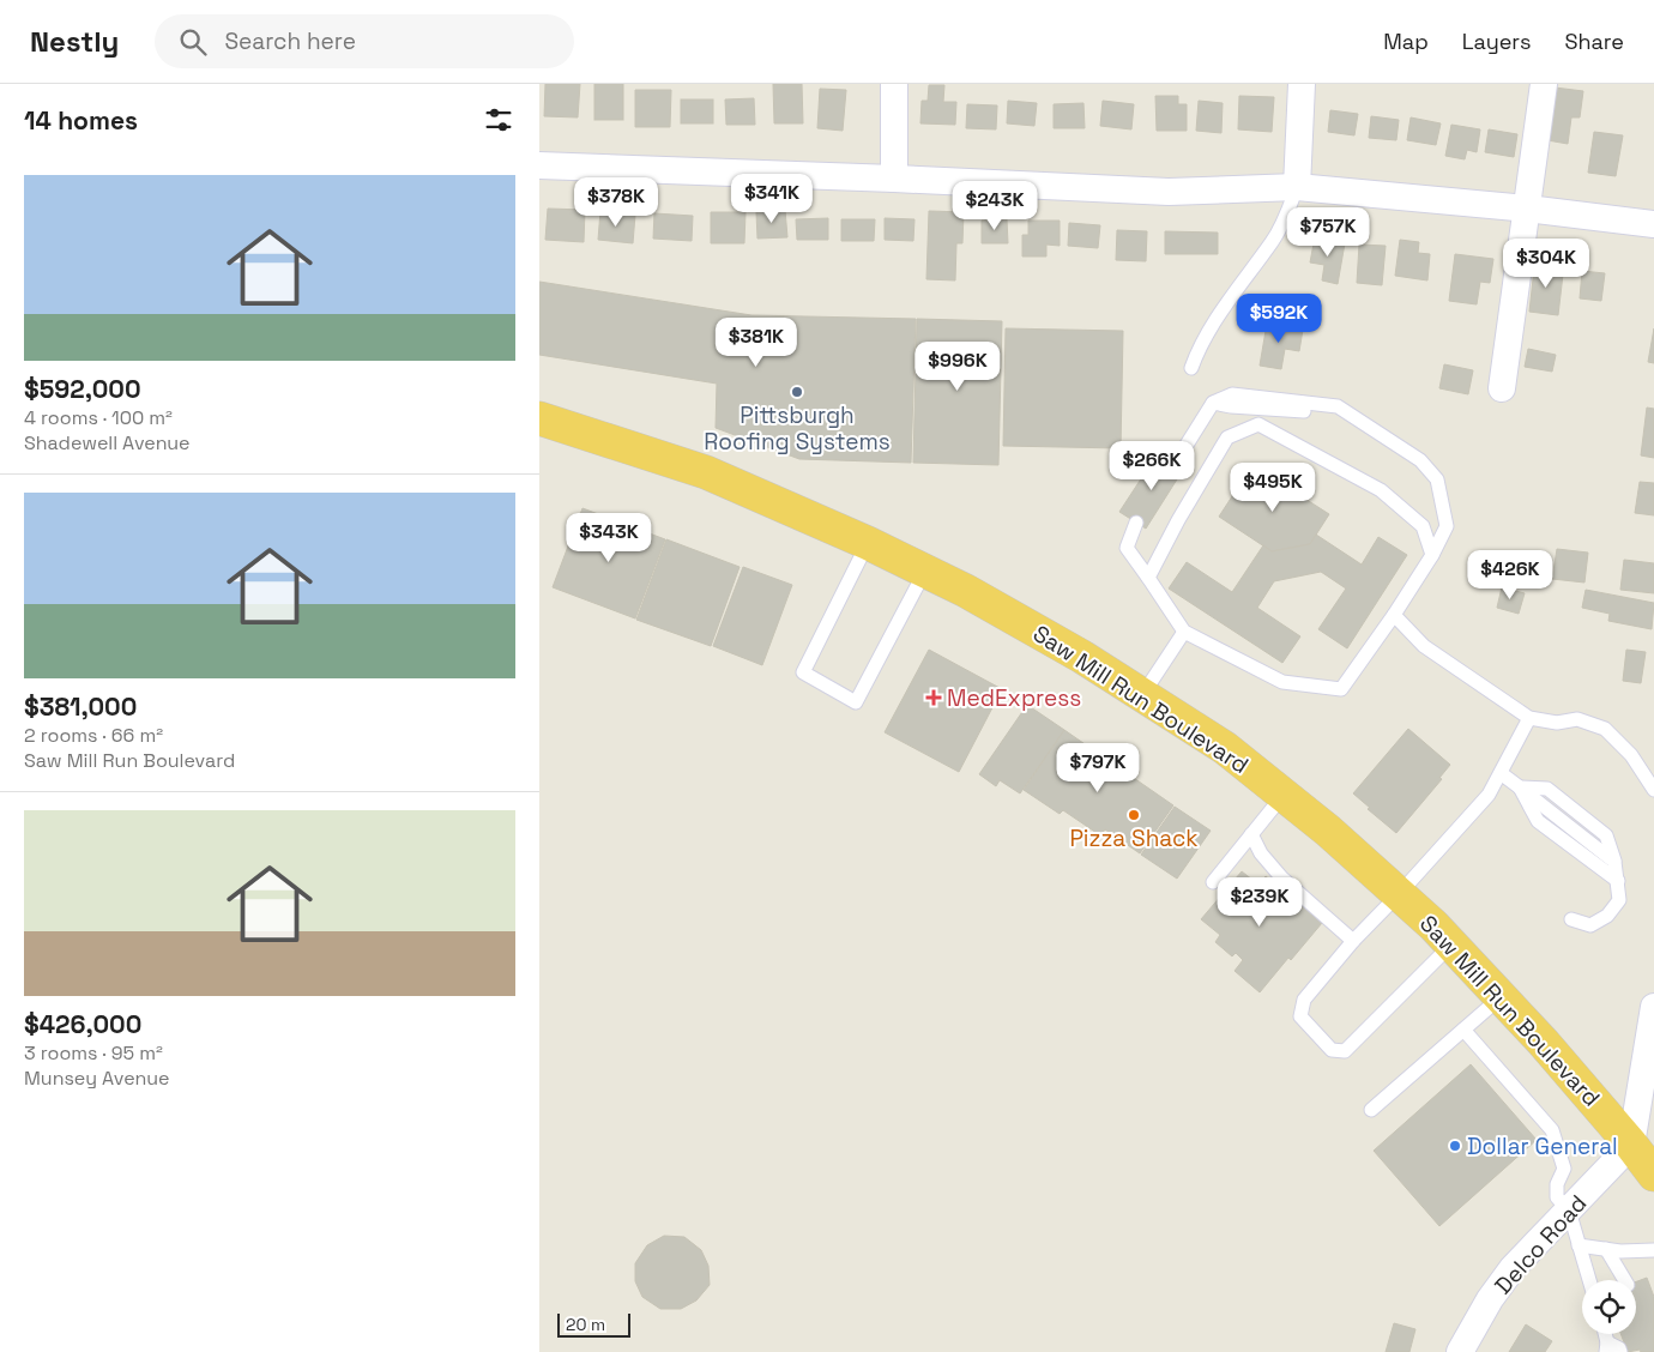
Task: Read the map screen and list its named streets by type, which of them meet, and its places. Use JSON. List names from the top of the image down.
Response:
{
  "streets": {
    "highway": ["Saw Mill Run Boulevard"],
    "street": ["Delco Road"]
  },
  "crossings": [
    ["Saw Mill Run Boulevard", "Delco Road"]
  ],
  "places": {
    "other": ["Pittsburgh Roofing Systems", "Pizza Shack", "Dollar General"],
    "health": ["MedExpress"]
  },
  "scale_bar": "20 m",
  "page": {
    "header": "Nestly",
    "search": "Search here",
    "nav": ["Map", "Layers", "Share"],
    "heading": "14 homes",
    "list": [
      {
        "name": "$592,000",
        "note": "4 rooms · 100 m² · Shadewell Avenue"
      },
      {
        "name": "$381,000",
        "note": "2 rooms · 66 m² · Saw Mill Run Boulevard"
      },
      {
        "name": "$426,000",
        "note": "3 rooms · 95 m² · Munsey Avenue"
      }
    ],
    "price": [
      "$341K",
      "$378K",
      "$243K",
      "$757K",
      "$304K",
      "$592K",
      "$381K",
      "$996K",
      "$266K",
      "$495K",
      "$343K",
      "$426K",
      "$797K",
      "$239K"
    ],
    "scale": "20 m"
  }
}
